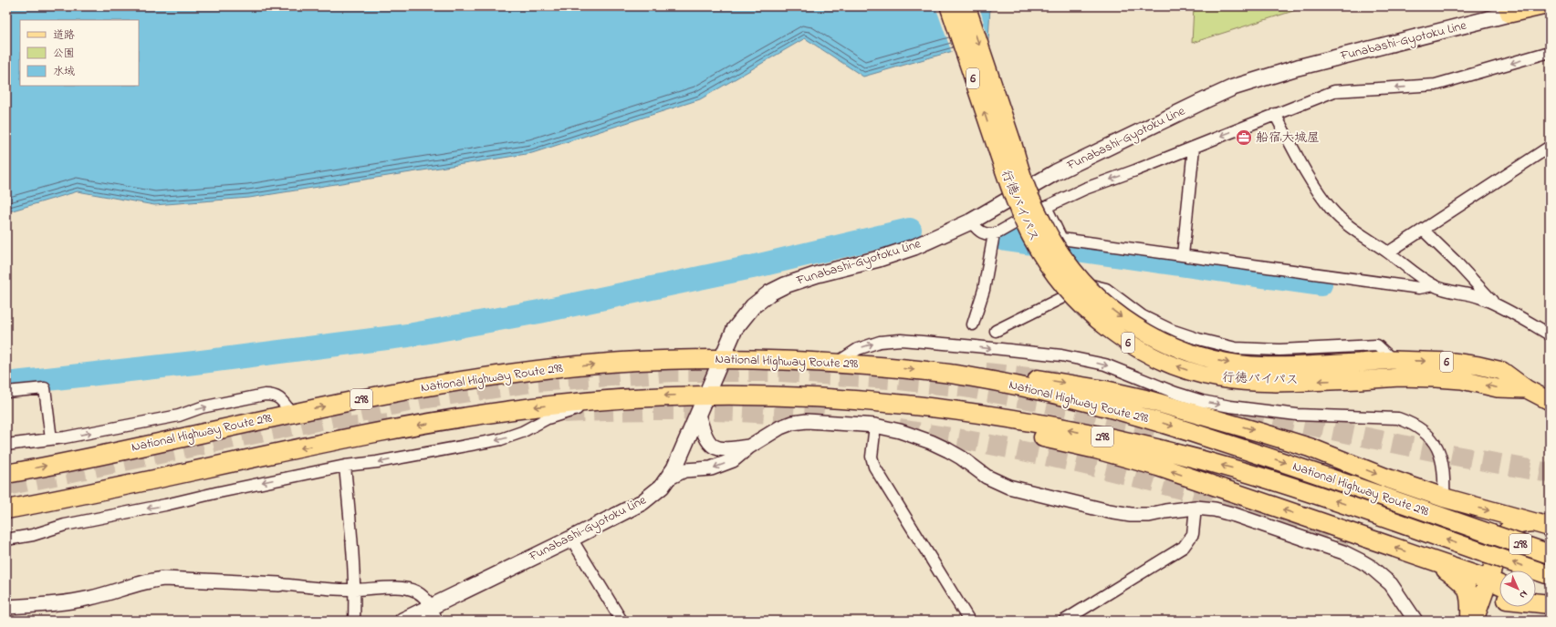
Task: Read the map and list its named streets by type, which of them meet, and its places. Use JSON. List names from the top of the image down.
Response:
{
  "streets": {
    "highway": ["National Highway Route 298", "298"],
    "main road": ["Funabashi-Gyotoku Line", "6", "行徳バイパス"]
  },
  "crossings": [
    ["Funabashi-Gyotoku Line", "National Highway Route 298"],
    ["National Highway Route 298", "298"]
  ],
  "places": {
    "office": ["船宿大城屋"]
  },
  "legend": ["道路", "公園", "水域"],
  "north": "bottom right"
}
